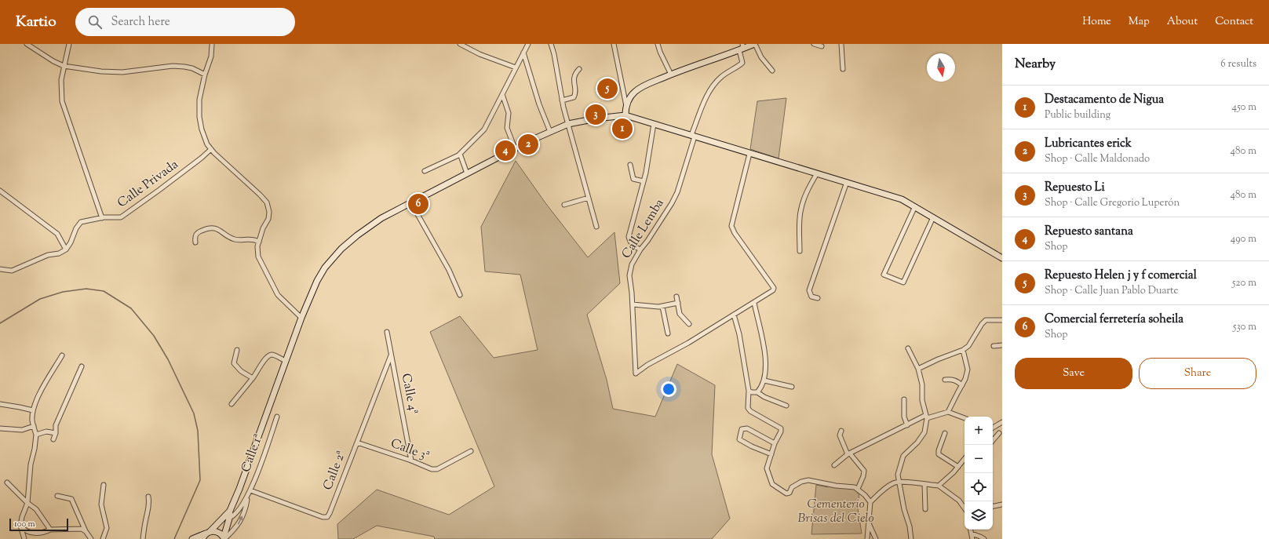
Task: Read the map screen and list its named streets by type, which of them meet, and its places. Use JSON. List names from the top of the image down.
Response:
{
  "streets": {
    "street": [
      "Calle Privada",
      "Calle Lemba",
      "Calle 4ª",
      "Calle 3ª",
      "Calle 1ª",
      "Calle 2ª"
    ]
  },
  "crossings": [
    ["Calle 4ª", "Calle 3ª"],
    ["Calle 4ª", "Calle 2ª"],
    ["Calle 3ª", "Calle 2ª"],
    ["Calle 1ª", "Calle 2ª"]
  ],
  "parks": ["Cementerio Brisas del Cielo"],
  "scale_bar": "100 m",
  "north": "bottom",
  "page": {
    "header": "Kartio",
    "search": "Search here",
    "nav": [
      "Home",
      "Map",
      "About",
      "Contact"
    ],
    "heading": ["Nearby", "6 results"],
    "pins": [
      "5",
      "3",
      "1",
      "2",
      "4",
      "6"
    ],
    "list": [
      {
        "mark": "1",
        "name": "Destacamento de Nigua",
        "note": "Public building",
        "value": "450 m"
      },
      {
        "mark": "2",
        "name": "Lubricantes erick",
        "note": "Shop · Calle Maldonado",
        "value": "480 m"
      },
      {
        "mark": "3",
        "name": "Repuesto Li",
        "note": "Shop · Calle Gregorio Luperón",
        "value": "480 m"
      },
      {
        "mark": "4",
        "name": "Repuesto santana",
        "note": "Shop",
        "value": "490 m"
      },
      {
        "mark": "5",
        "name": "Repuesto Helen j y f comercial",
        "note": "Shop · Calle Juan Pablo Duarte",
        "value": "520 m"
      },
      {
        "mark": "6",
        "name": "Comercial ferretería soheila",
        "note": "Shop",
        "value": "530 m"
      }
    ],
    "buttons": ["Save", "Share"],
    "map_buttons": ["+", "−"],
    "scale": "100 m"
  }
}
